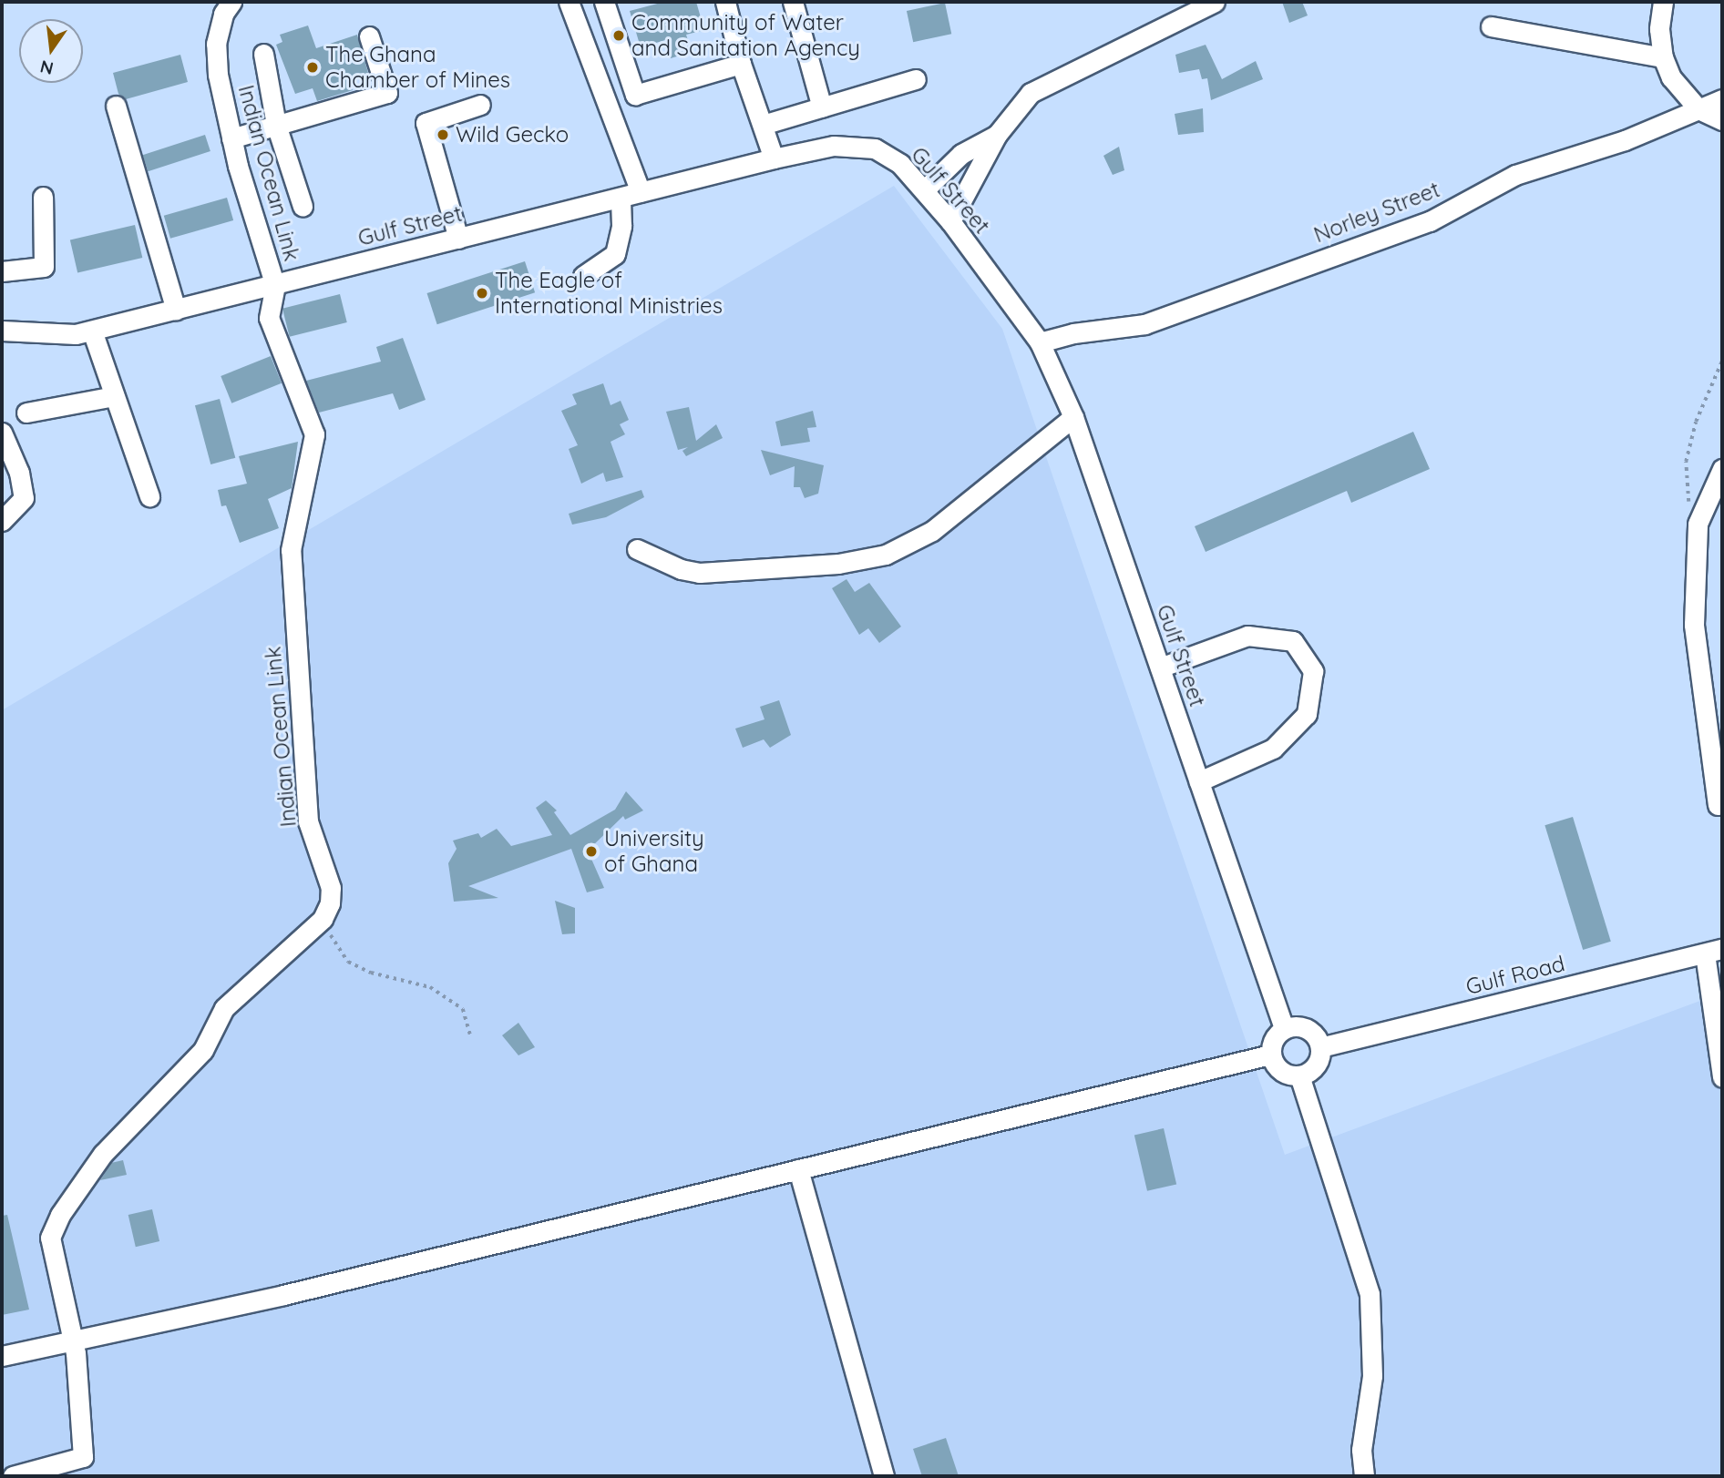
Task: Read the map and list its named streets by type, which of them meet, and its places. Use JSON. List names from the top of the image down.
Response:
{
  "streets": {
    "street": [
      "Indian Ocean Link",
      "Gulf Street",
      "Norley Street",
      "Gulf Road"
    ]
  },
  "crossings": [
    ["Indian Ocean Link", "Gulf Street"],
    ["Gulf Street", "Norley Street"],
    ["Gulf Street", "Gulf Road"]
  ],
  "places": [
    "Community of Water and Sanitation Agency",
    "The Ghana Chamber of Mines",
    "Wild Gecko",
    "The Eagle of International Ministries",
    "University of Ghana"
  ],
  "north": "bottom"
}
